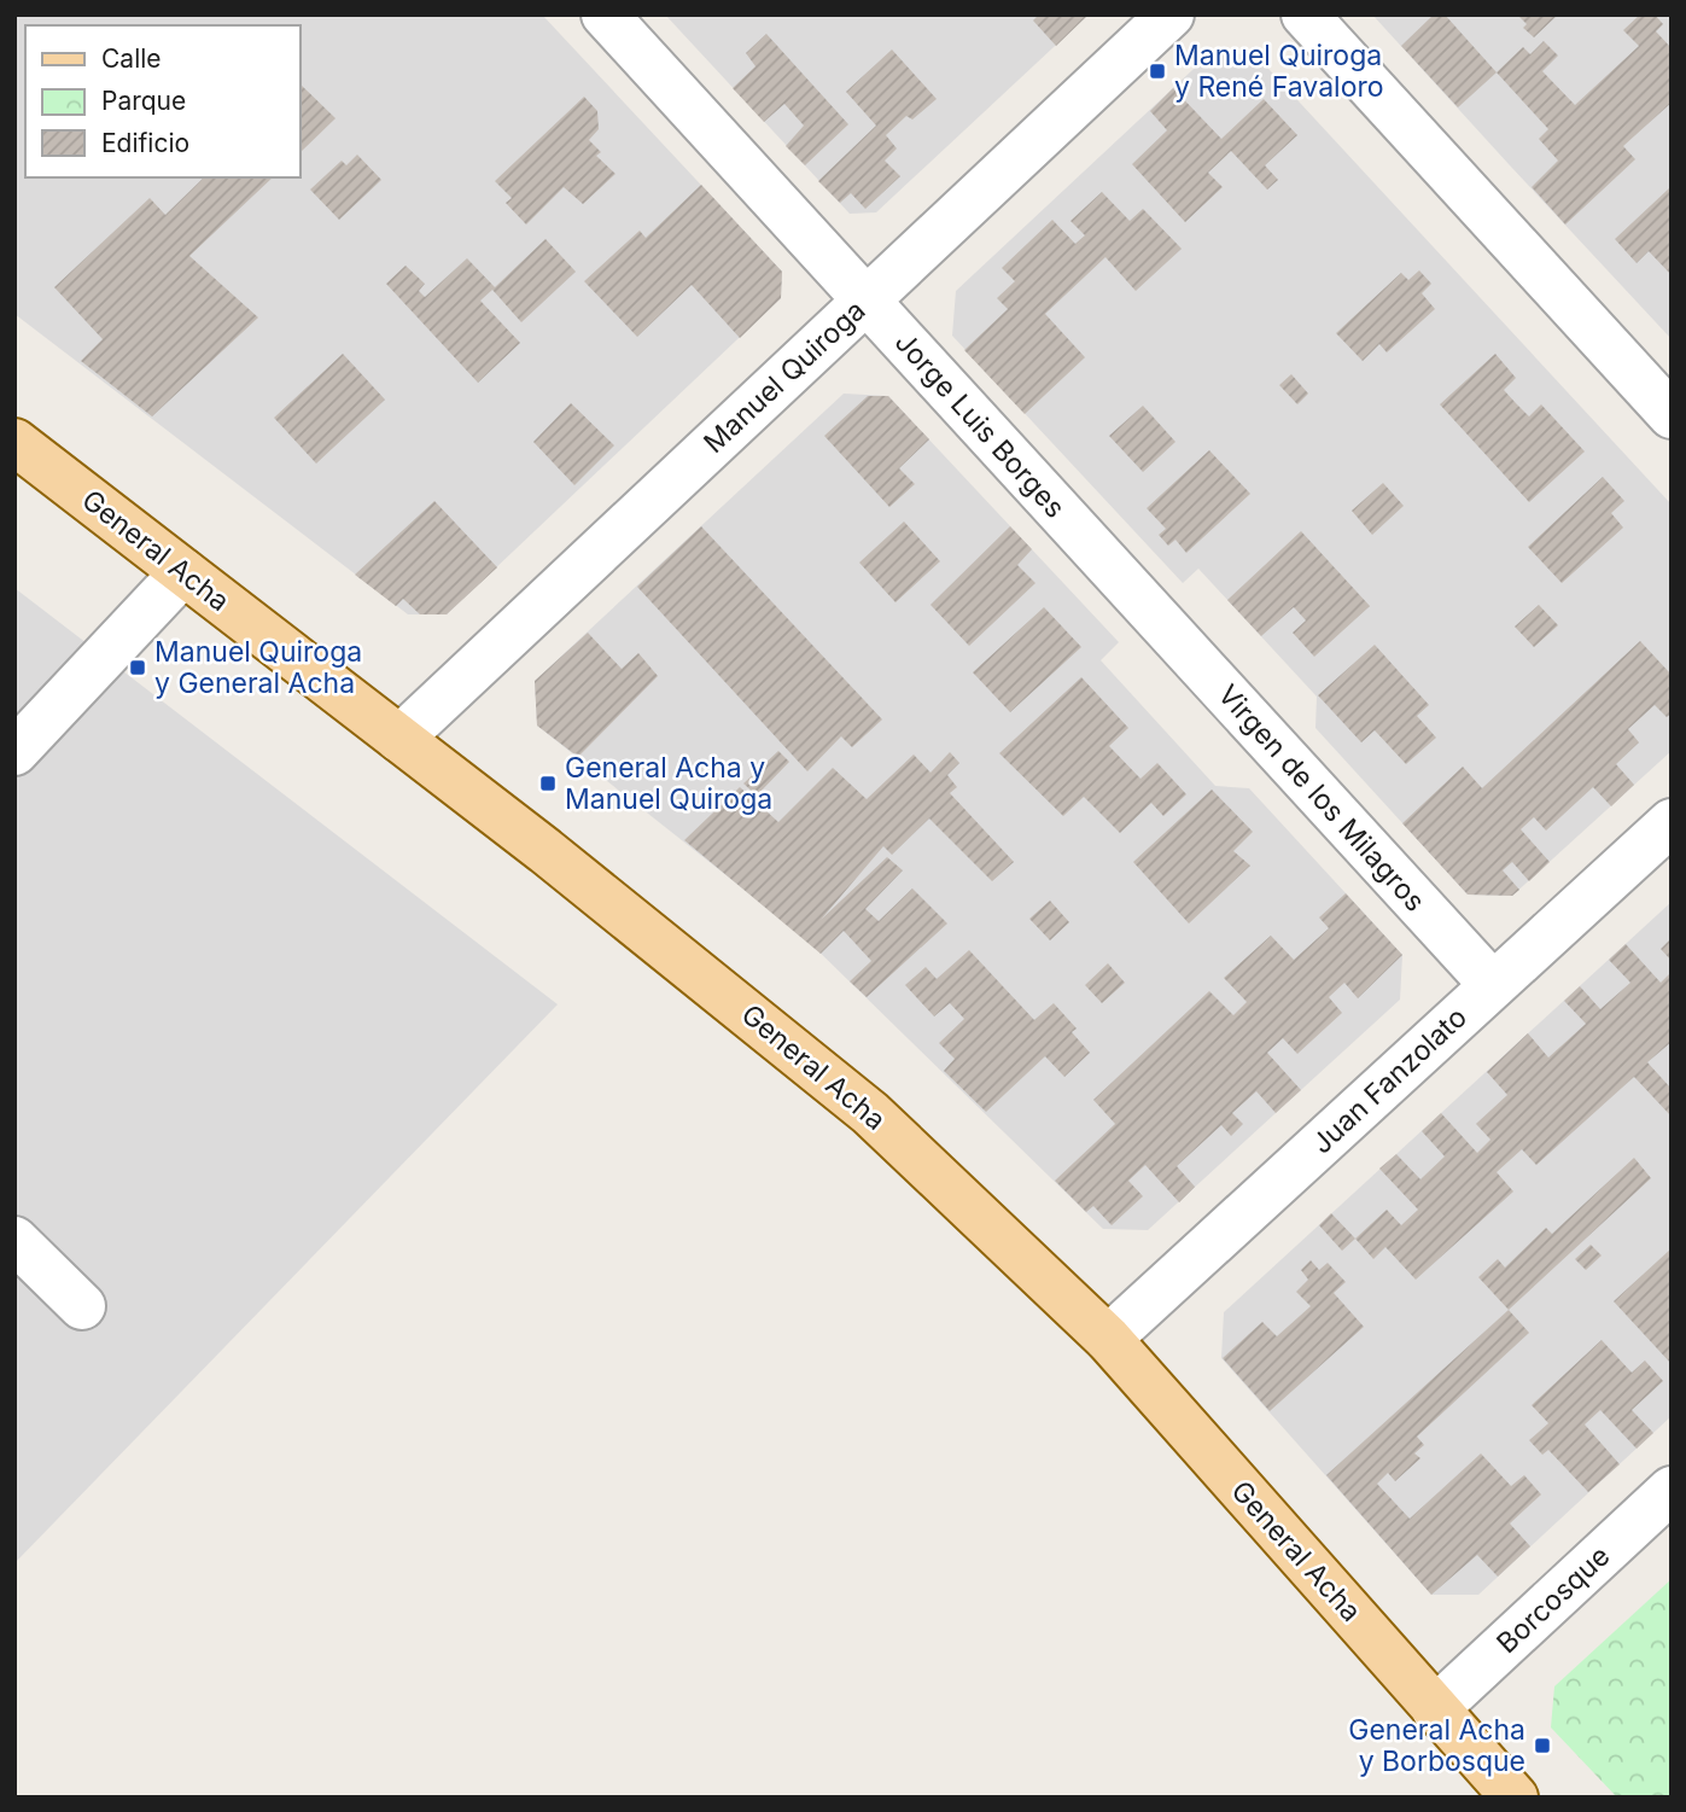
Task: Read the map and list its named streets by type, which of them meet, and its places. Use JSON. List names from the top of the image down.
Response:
{
  "streets": {
    "main road": ["General Acha"],
    "street": [
      "Manuel Quiroga",
      "Jorge Luis Borges",
      "Virgen de los Milagros",
      "Juan Fanzolato",
      "Borcosque"
    ]
  },
  "crossings": [
    ["Manuel Quiroga", "Jorge Luis Borges"],
    ["Manuel Quiroga", "General Acha"],
    ["Jorge Luis Borges", "Virgen de los Milagros"],
    ["General Acha", "Juan Fanzolato"],
    ["General Acha", "Borcosque"],
    ["Virgen de los Milagros", "Juan Fanzolato"]
  ],
  "places": {
    "transit": [
      "Manuel Quiroga y René Favaloro",
      "Manuel Quiroga y General Acha",
      "General Acha y Manuel Quiroga",
      "General Acha y Borbosque"
    ]
  },
  "legend": ["Calle", "Parque", "Edificio"]
}
